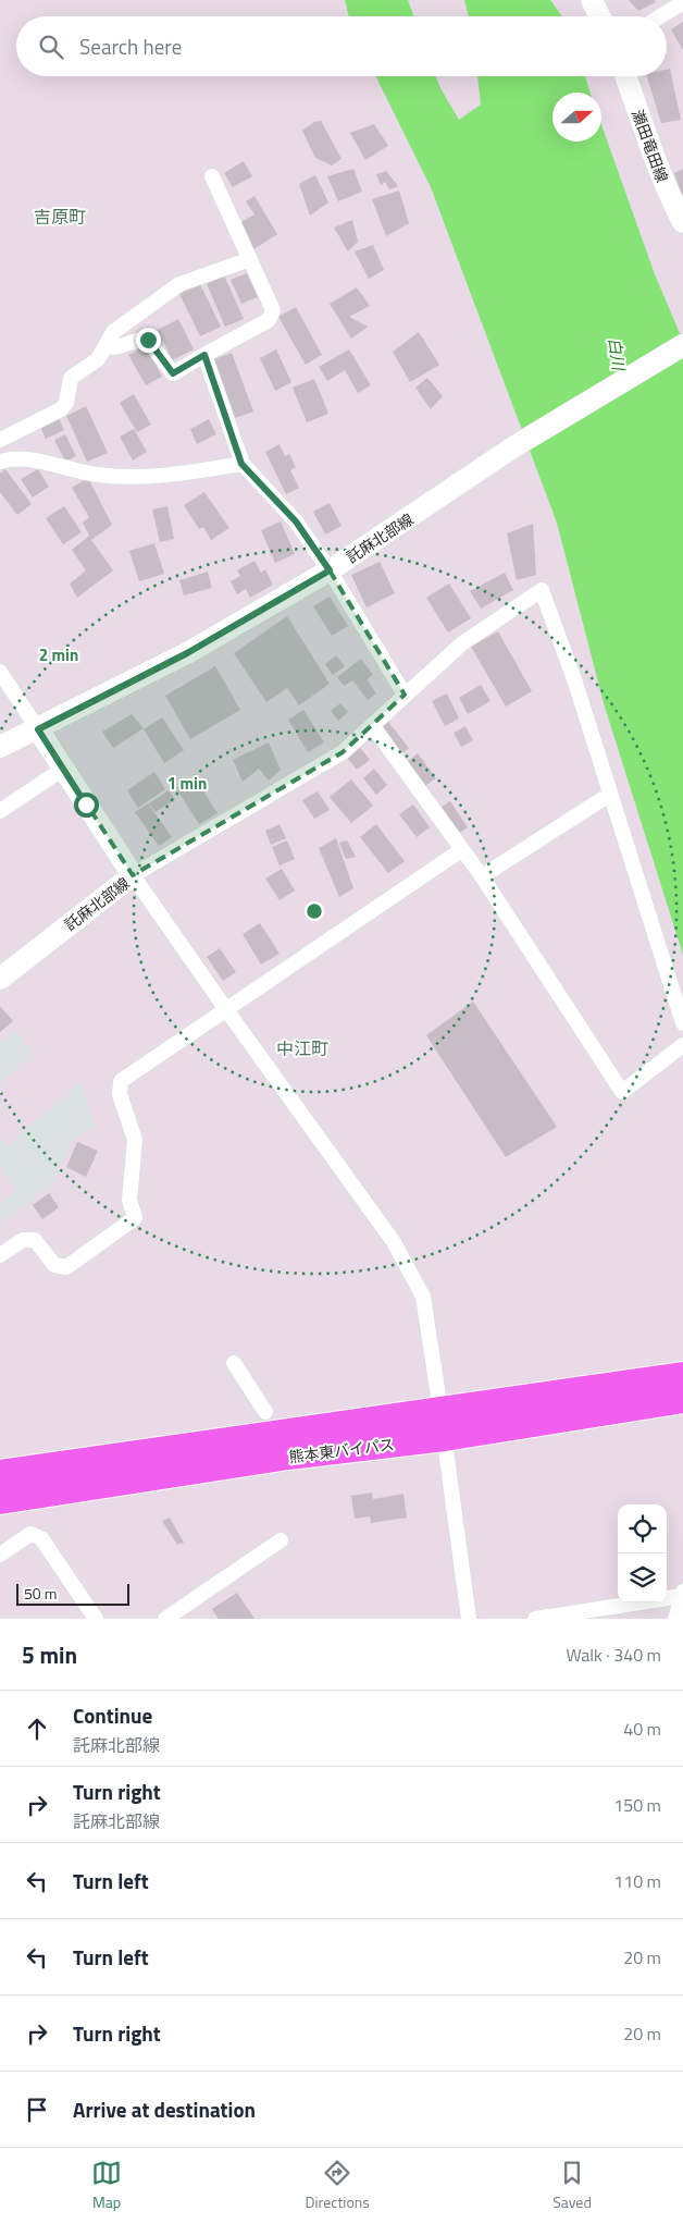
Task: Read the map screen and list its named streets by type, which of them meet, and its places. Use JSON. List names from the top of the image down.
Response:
{
  "streets": {
    "highway": ["熊本東バイパス"],
    "main road": ["瀬田竜田線", "託麻北部線"]
  },
  "districts": ["吉原町", "中江町"],
  "water": ["白川"],
  "scale_bar": "50 m",
  "north": "right",
  "page": {
    "search": "Search here",
    "scale": "50 m",
    "heading": ["5 min", "Walk · 340 m"],
    "list": [
      ["Continue", "託麻北部線", "40 m"],
      ["Turn right", "託麻北部線", "150 m"],
      ["Turn left", "110 m"],
      ["Turn left", "20 m"],
      ["Turn right", "20 m"],
      "Arrive at destination"
    ],
    "nav": ["Map", "Directions", "Saved"]
  },
  "rings": ["2 min", "1 min"]
}
